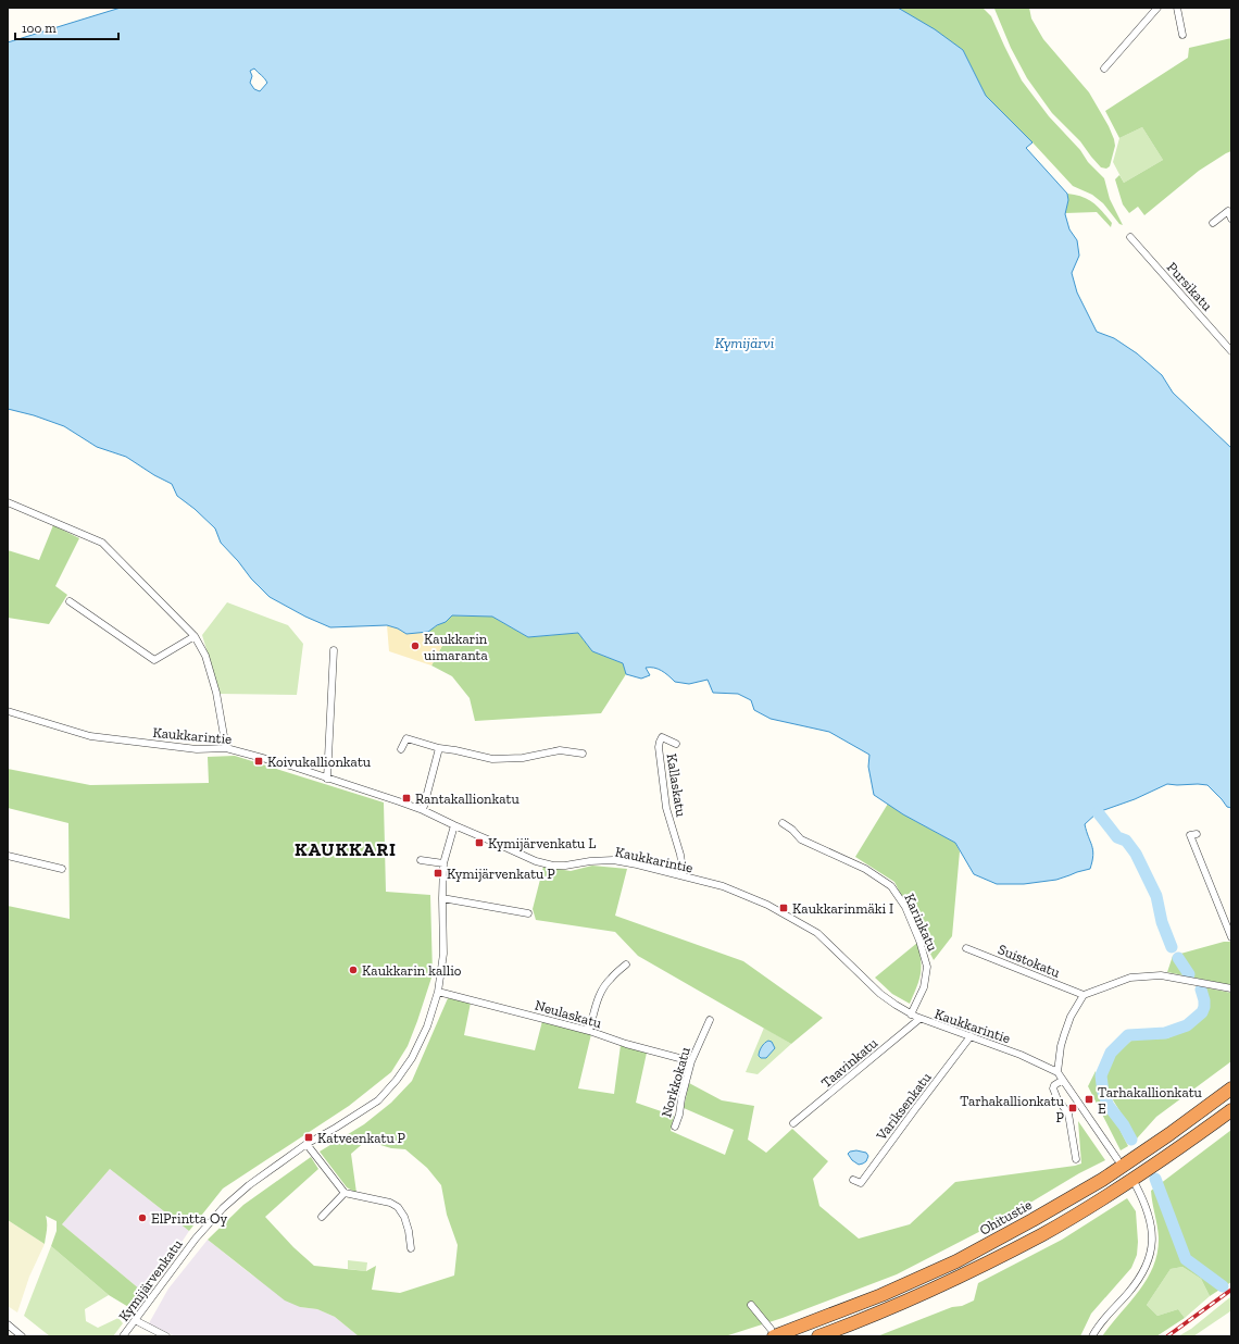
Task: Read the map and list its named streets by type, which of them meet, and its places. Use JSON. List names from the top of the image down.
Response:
{
  "streets": {
    "highway": ["Ohitustie"],
    "street": [
      "Pursikatu",
      "Kaukkarintie",
      "Kallaskatu",
      "Karinkatu",
      "Suistokatu",
      "Neulaskatu",
      "Taavinkatu",
      "Norkkokatu",
      "Variksenkatu",
      "Kymijärvenkatu"
    ]
  },
  "crossings": [
    ["Kaukkarintie", "Kallaskatu"],
    ["Kaukkarintie", "Karinkatu"],
    ["Kaukkarintie", "Taavinkatu"],
    ["Kaukkarintie", "Variksenkatu"],
    ["Kaukkarintie", "Kymijärvenkatu"],
    ["Neulaskatu", "Norkkokatu"],
    ["Neulaskatu", "Kymijärvenkatu"]
  ],
  "districts": ["KAUKKARI"],
  "water": ["Kymijärvi"],
  "places": {
    "other": ["Kaukkarin uimaranta", "Kaukkarin kallio", "ElPrintta Oy"],
    "transit": [
      "Koivukallionkatu",
      "Rantakallionkatu",
      "Kymijärvenkatu L",
      "Kymijärvenkatu P",
      "Kaukkarinmäki I",
      "Tarhakallionkatu E",
      "Tarhakallionkatu P",
      "Katveenkatu P"
    ]
  },
  "scale_bar": "100 m"
}
